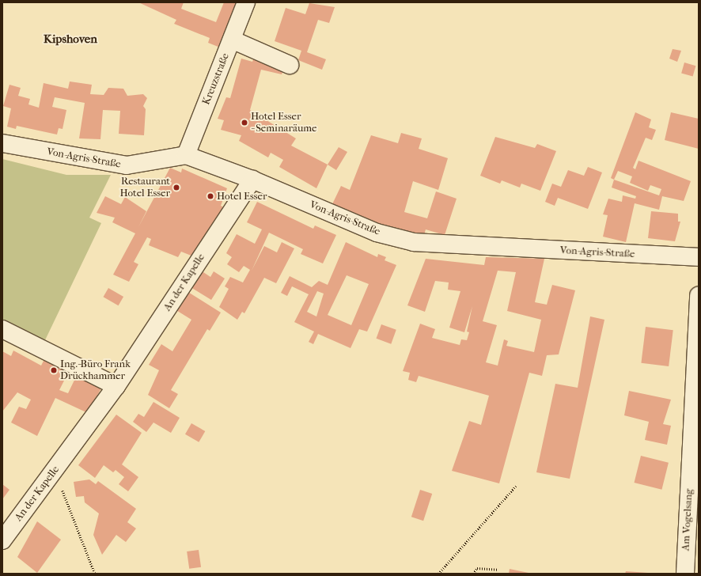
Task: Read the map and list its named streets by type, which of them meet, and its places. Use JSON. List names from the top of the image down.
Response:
{
  "streets": {
    "street": [
      "Kreuzstraße",
      "Von-Agris-Straße",
      "An der Kapelle",
      "Am Vogelsang"
    ]
  },
  "crossings": [
    ["Kreuzstraße", "Von-Agris-Straße"],
    ["Von-Agris-Straße", "An der Kapelle"]
  ],
  "districts": ["Kipshoven"],
  "places": [
    "Hotel Esser - Seminaräume",
    "Restaurant Hotel Esser",
    "Hotel Esser",
    "Ing.-Büro Frank Drückhammer"
  ]
}
